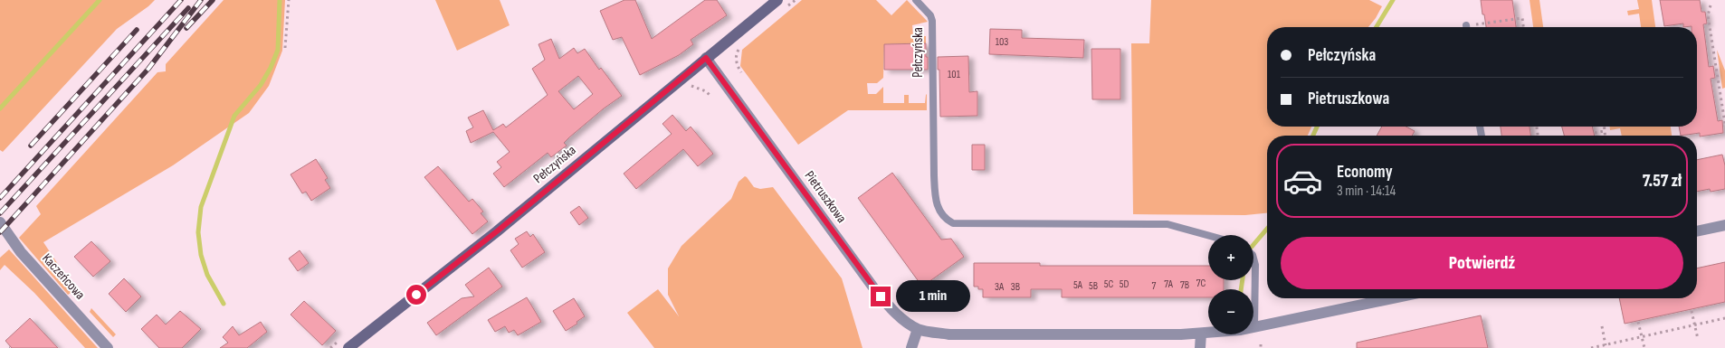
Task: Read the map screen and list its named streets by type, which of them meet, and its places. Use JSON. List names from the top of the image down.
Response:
{
  "streets": {
    "main road": ["Pełczyńska"],
    "street": ["Pietruszkowa", "Kaczeńcowa"]
  },
  "crossings": [
    ["Pełczyńska", "Pietruszkowa"]
  ],
  "house_numbers": [
    "103",
    "101",
    "7C",
    "5C",
    "5D",
    "7A",
    "5A",
    "7B",
    "5B",
    "7",
    "3A",
    "3B"
  ],
  "page": {
    "banner": ["Pełczyńska", "Pietruszkowa"],
    "list": [
      {
        "name": "Economy",
        "note": "3 min · 14:14",
        "value": "7.57 zł"
      }
    ],
    "buttons": "Potwierdź",
    "map_buttons": ["+", "−"],
    "bubble": "1 min"
  }
}
